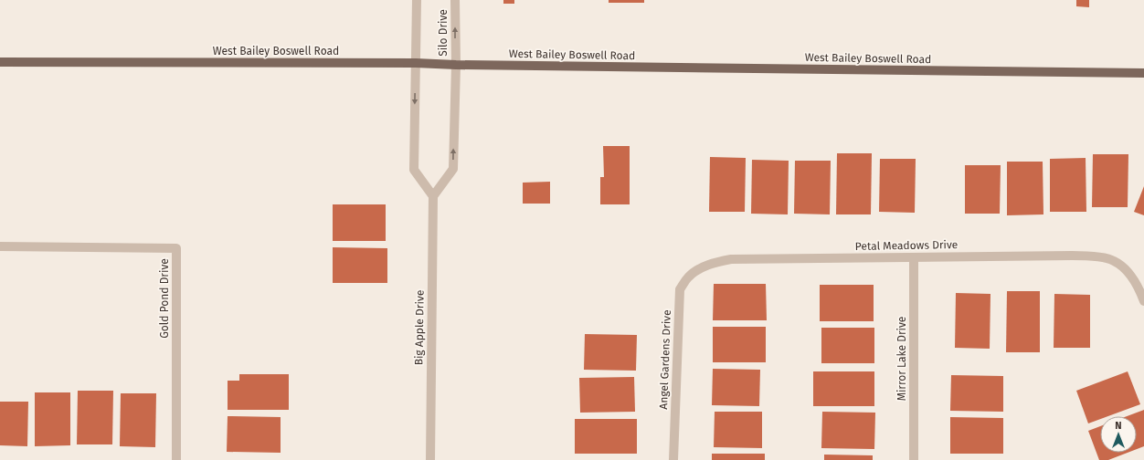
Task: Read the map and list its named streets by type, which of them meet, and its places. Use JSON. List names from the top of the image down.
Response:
{
  "streets": {
    "main road": ["West Bailey Boswell Road"],
    "street": [
      "Silo Drive",
      "Petal Meadows Drive",
      "Gold Pond Drive",
      "Big Apple Drive",
      "Mirror Lake Drive",
      "Angel Gardens Drive"
    ]
  },
  "crossings": [
    ["Silo Drive", "West Bailey Boswell Road"],
    ["Petal Meadows Drive", "Mirror Lake Drive"],
    ["Petal Meadows Drive", "Angel Gardens Drive"]
  ],
  "north": "top"
}
